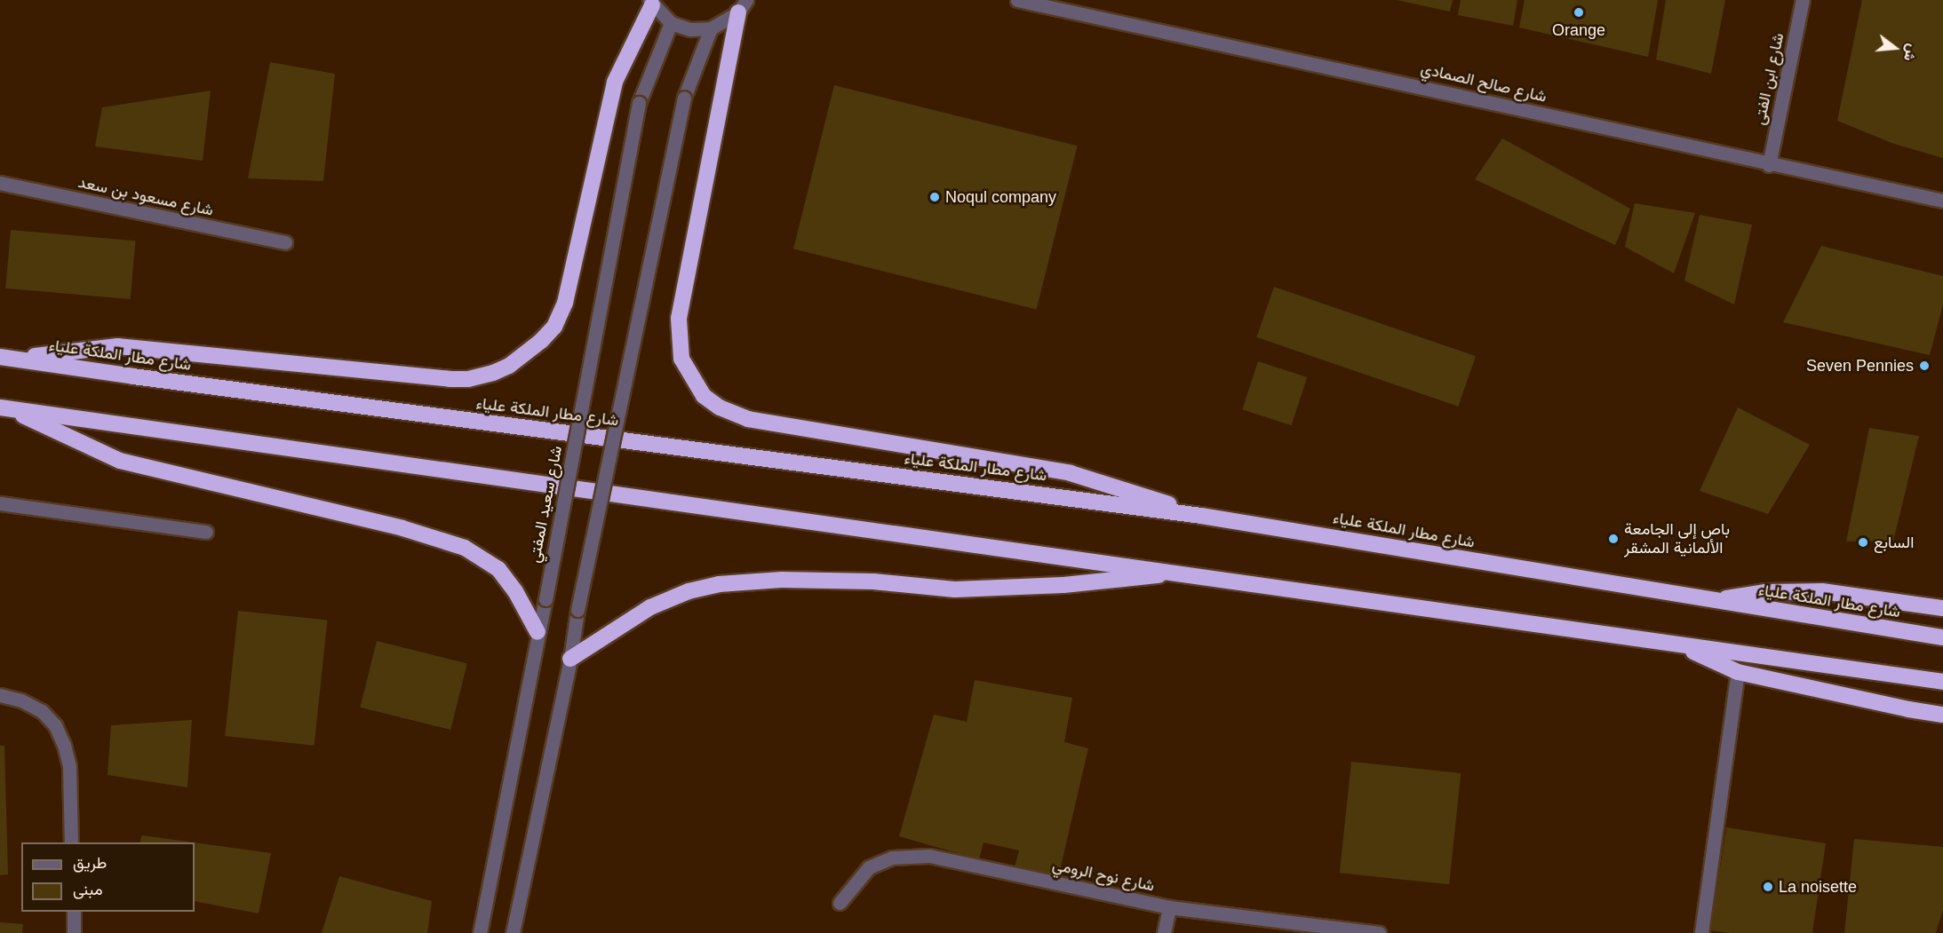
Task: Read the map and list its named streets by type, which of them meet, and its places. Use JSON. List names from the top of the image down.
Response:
{
  "streets": {
    "highway": ["شارع مطار الملكة علياء"],
    "street": [
      "شارع ابن الفتى",
      "شارع صالح الصمادي",
      "شارع مسعود بن سعد",
      "شارع سعيد المفتي",
      "شارع نوح الرومي"
    ]
  },
  "crossings": [
    ["شارع ابن الفتى", "شارع صالح الصمادي"]
  ],
  "places": [
    "Orange",
    "Noqul company",
    "Seven Pennies",
    "باص إلى الجامعة الألمانية المشقر",
    "السابع",
    "La noisette"
  ],
  "legend": ["طريق", "مبنى"],
  "north": "right"
}
